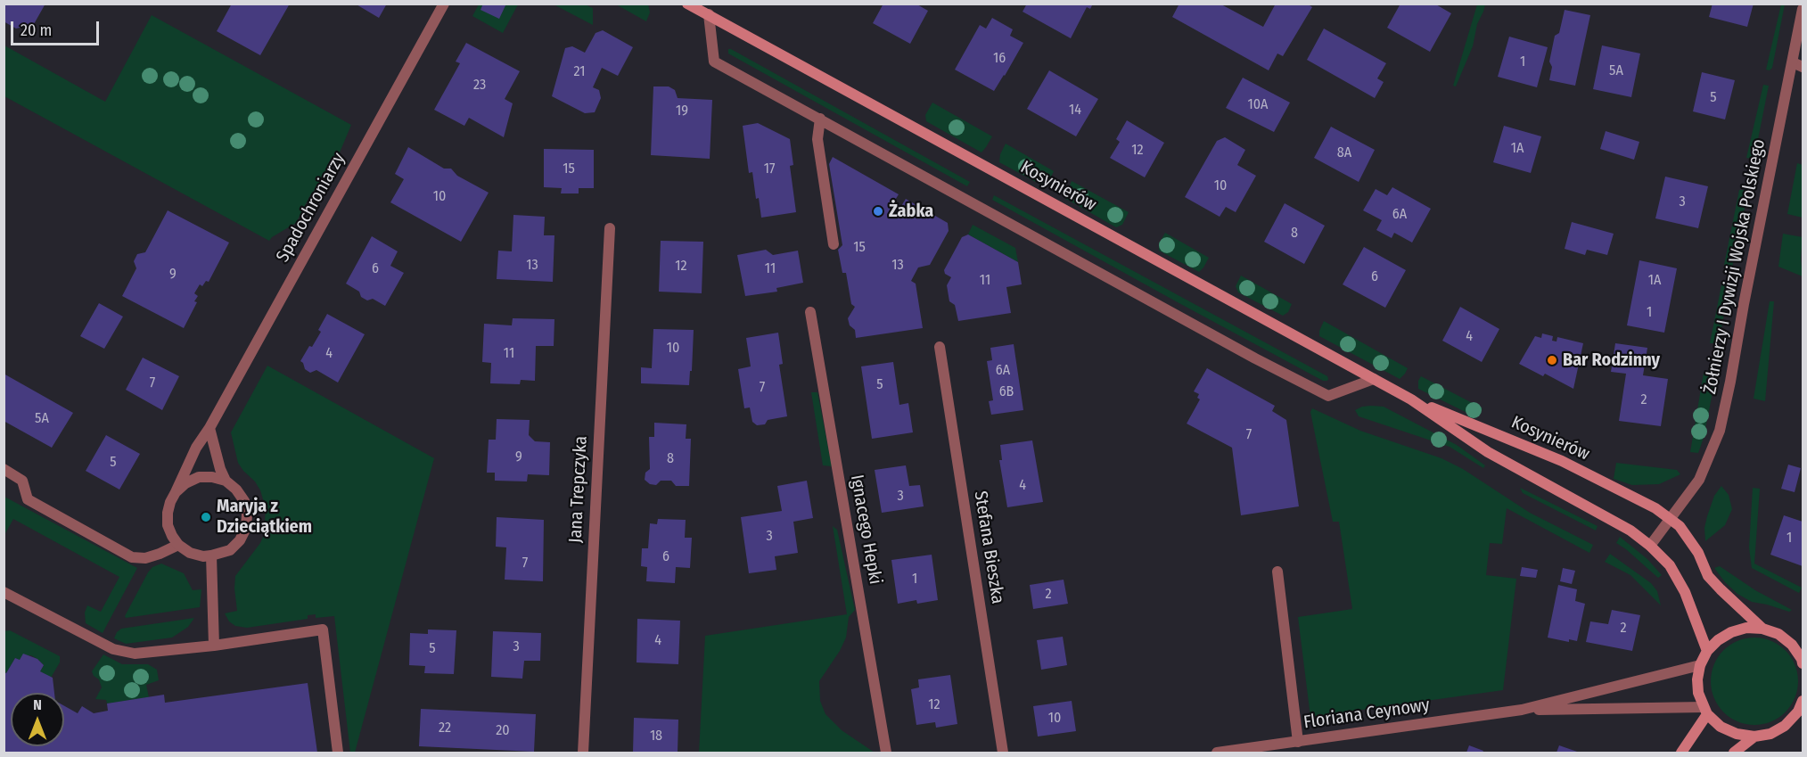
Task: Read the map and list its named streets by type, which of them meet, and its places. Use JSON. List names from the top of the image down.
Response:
{
  "streets": {
    "main road": ["Kosynierów"],
    "street": [
      "Spadochroniarzy",
      "Żołnierzy I Dywizji Wojska Polskiego",
      "Jana Trepczyka",
      "Ignacego Hepki",
      "Stefana Bieszka",
      "Floriana Ceynowy"
    ]
  },
  "crossings": [
    ["Kosynierów", "Żołnierzy I Dywizji Wojska Polskiego"]
  ],
  "places": ["Żabka", "Bar Rodzinny", "Maryja z Dzieciątkiem"],
  "house_numbers": [
    "16",
    "1",
    "5A",
    "21",
    "23",
    "5",
    "10A",
    "14",
    "19",
    "1A",
    "12",
    "8A",
    "15",
    "17",
    "10",
    "10",
    "3",
    "6A",
    "8",
    "15",
    "13",
    "13",
    "12",
    "6",
    "11",
    "9",
    "6",
    "11",
    "1A",
    "1",
    "4",
    "10",
    "4",
    "11",
    "6A",
    "7",
    "5",
    "7",
    "6B",
    "2",
    "5A",
    "7",
    "9",
    "8",
    "5",
    "4",
    "3",
    "3",
    "1",
    "6",
    "7",
    "1",
    "2",
    "2",
    "4",
    "3",
    "5",
    "12",
    "10",
    "22",
    "20",
    "18"
  ],
  "scale_bar": "20 m",
  "north": "top"
}
